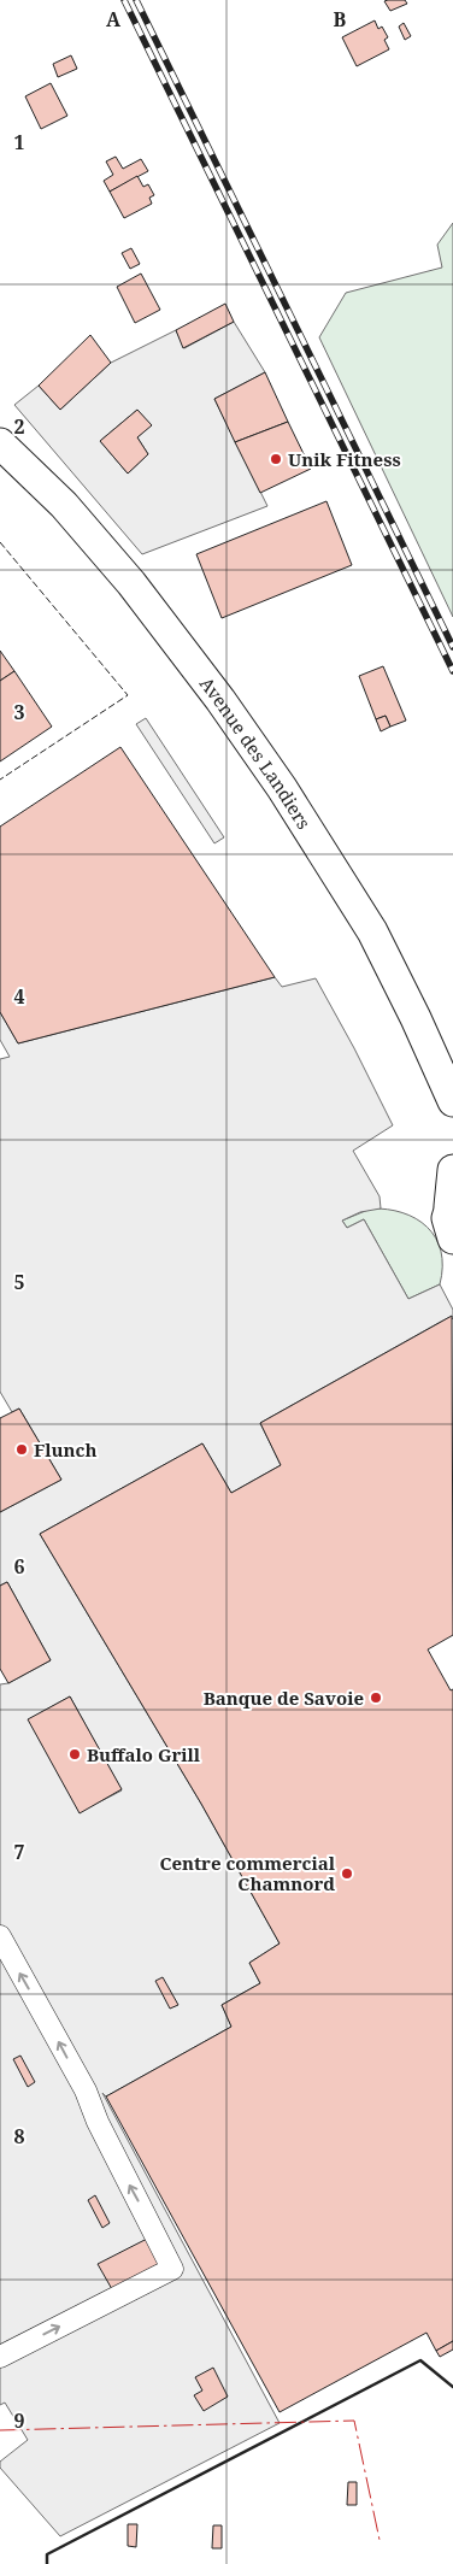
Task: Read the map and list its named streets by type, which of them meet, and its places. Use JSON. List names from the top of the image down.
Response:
{
  "streets": {
    "main road": ["Avenue des Landiers"]
  },
  "places": [
    "Unik Fitness",
    "Flunch",
    "Banque de Savoie",
    "Buffalo Grill",
    "Centre commercial Chamnord"
  ],
  "grid": {
    "columns": ["A", "B"],
    "rows": [
      "1",
      "2",
      "3",
      "4",
      "5",
      "6",
      "7",
      "8",
      "9"
    ]
  }
}
